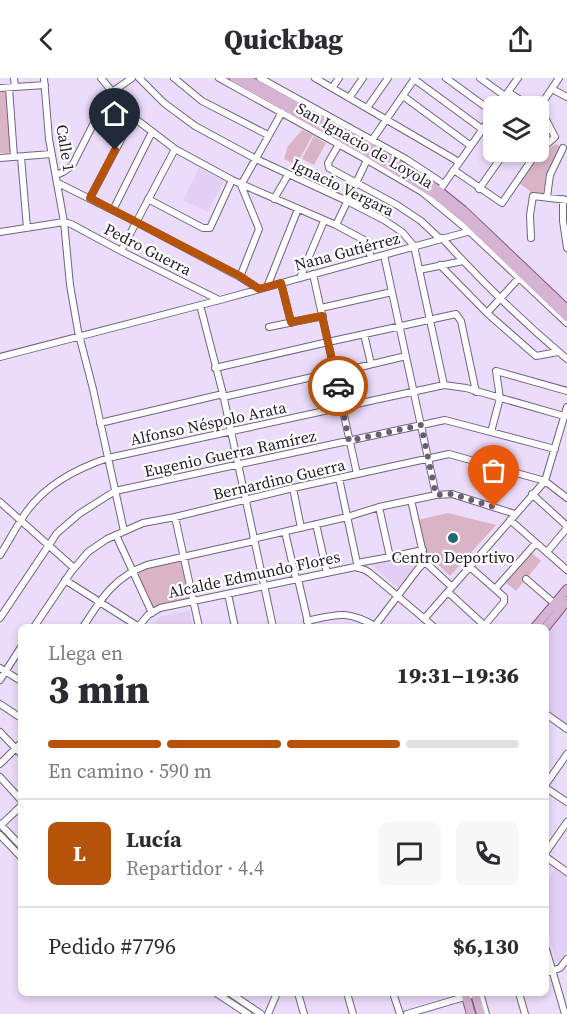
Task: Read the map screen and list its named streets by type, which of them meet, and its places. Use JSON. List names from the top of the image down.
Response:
{
  "streets": {
    "main road": ["San Ignacio de Loyola"],
    "street": [
      "Calle 1",
      "Ignacio Vergara",
      "Pedro Guerra",
      "Nana Gutiérrez",
      "Alfonso Néspolo Arata",
      "Eugenio Guerra Ramírez",
      "Bernardino Guerra",
      "Alcalde Edmundo Flores"
    ]
  },
  "crossings": [
    ["San Ignacio de Loyola", "Nana Gutiérrez"],
    ["Calle 1", "Pedro Guerra"],
    ["Calle 1", "Nana Gutiérrez"],
    ["Calle 1", "Alfonso Néspolo Arata"],
    ["Calle 1", "Eugenio Guerra Ramírez"],
    ["Calle 1", "Bernardino Guerra"],
    ["Ignacio Vergara", "Nana Gutiérrez"],
    ["Pedro Guerra", "Nana Gutiérrez"]
  ],
  "places": ["Centro Deportivo"],
  "page": {
    "header": "Quickbag",
    "heading": ["3 min", "Llega en", "19:31–19:36"],
    "panel": [
      "Lucía",
      "Repartidor · 4.4",
      "Pedido #7796",
      "$6,130"
    ],
    "bar": "En camino · 590 m",
    "round": "L"
  }
}
